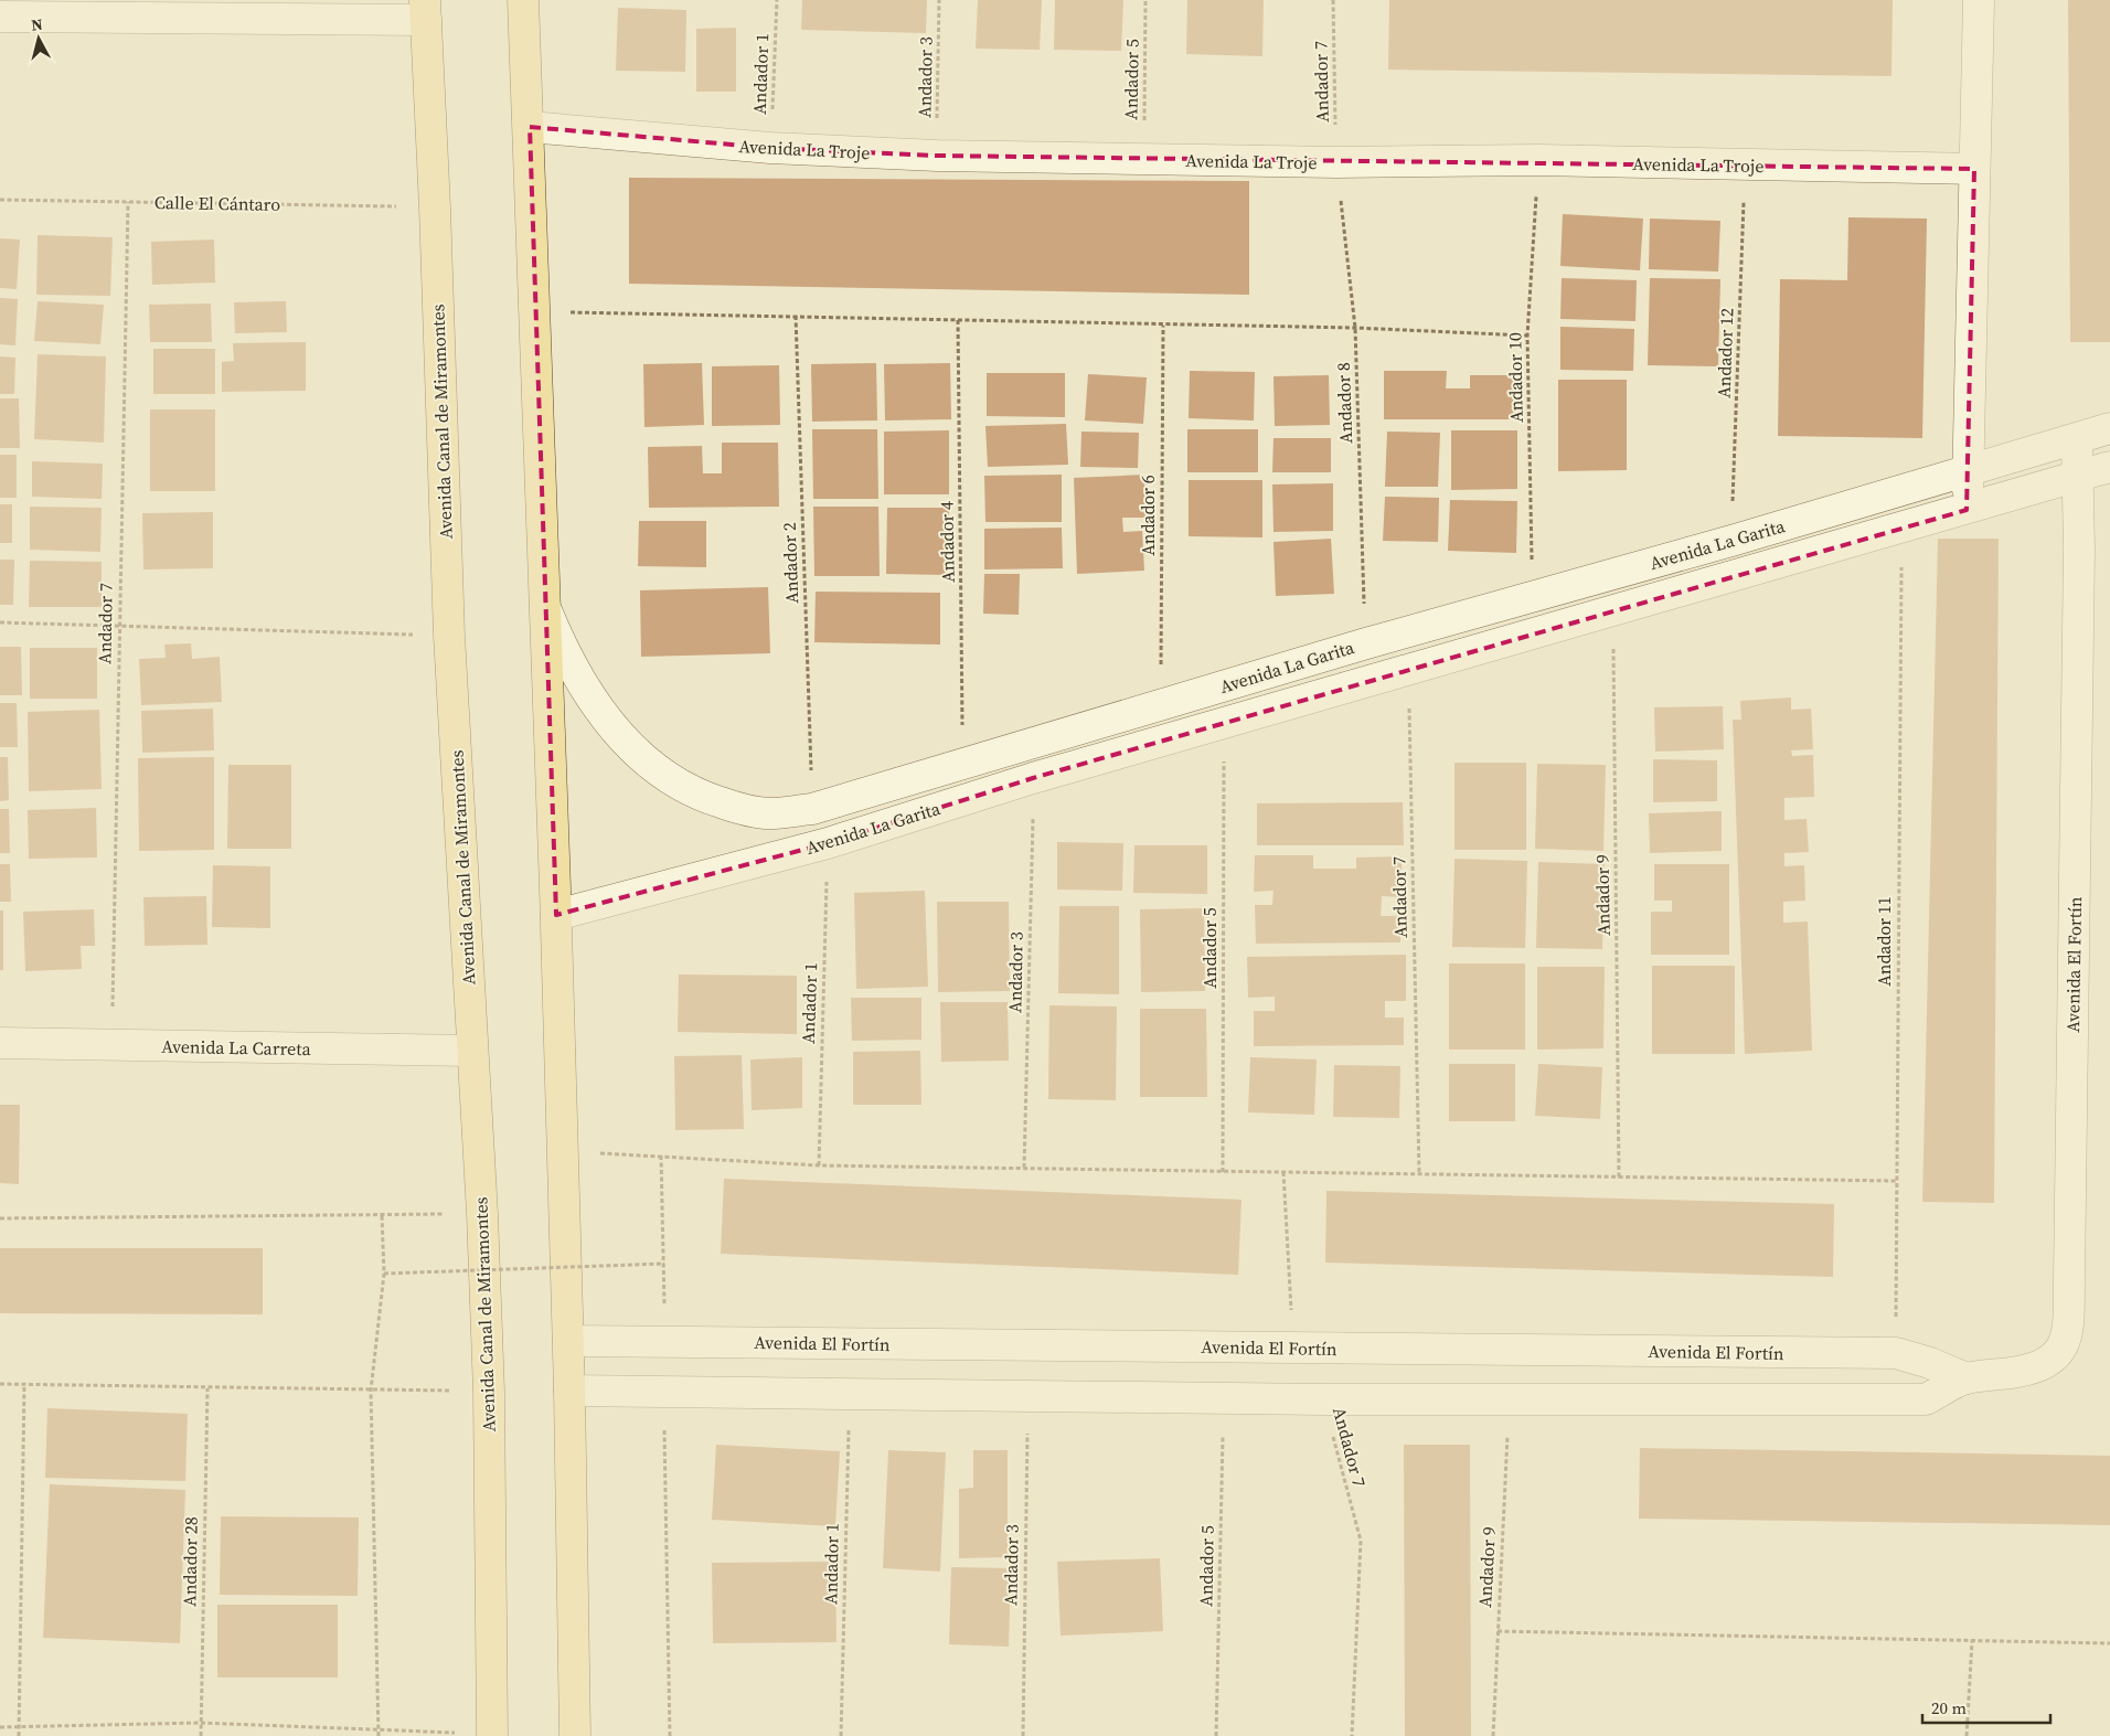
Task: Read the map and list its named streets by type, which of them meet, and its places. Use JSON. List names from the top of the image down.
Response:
{
  "streets": {
    "main road": ["Avenida Canal de Miramontes"],
    "street": [
      "Avenida La Troje",
      "Avenida La Garita",
      "Avenida El Fortín",
      "Avenida La Carreta"
    ],
    "path": [
      "Andador 1",
      "Andador 3",
      "Andador 5",
      "Andador 7",
      "Calle El Cántaro",
      "Andador 12",
      "Andador 10",
      "Andador 8",
      "Andador 6",
      "Andador 4",
      "Andador 2",
      "Andador 9",
      "Andador 11",
      "Andador 28"
    ]
  },
  "crossings": [
    ["Andador 1", "Avenida La Troje"],
    ["Andador 1", "Avenida La Garita"],
    ["Andador 1", "Avenida El Fortín"],
    ["Andador 3", "Avenida La Troje"],
    ["Andador 3", "Avenida La Garita"],
    ["Andador 3", "Avenida El Fortín"],
    ["Andador 5", "Avenida La Troje"],
    ["Andador 5", "Avenida La Garita"],
    ["Andador 5", "Avenida El Fortín"],
    ["Andador 7", "Avenida La Troje"],
    ["Andador 7", "Calle El Cántaro"],
    ["Andador 7", "Andador 8"],
    ["Andador 7", "Avenida La Garita"],
    ["Andador 7", "Avenida El Fortín"],
    ["Andador 7", "Avenida La Carreta"],
    ["Avenida La Troje", "Andador 12"],
    ["Avenida La Troje", "Andador 10"],
    ["Avenida La Troje", "Andador 8"],
    ["Calle El Cántaro", "Avenida Canal de Miramontes"],
    ["Andador 12", "Avenida La Garita"],
    ["Andador 10", "Avenida La Garita"],
    ["Andador 8", "Avenida La Garita"],
    ["Avenida Canal de Miramontes", "Avenida La Carreta"],
    ["Andador 6", "Avenida La Garita"],
    ["Andador 4", "Avenida La Garita"],
    ["Avenida La Garita", "Andador 2"],
    ["Avenida La Garita", "Andador 9"],
    ["Avenida La Garita", "Andador 11"],
    ["Avenida La Garita", "Avenida El Fortín"],
    ["Andador 9", "Avenida El Fortín"],
    ["Andador 11", "Avenida El Fortín"]
  ],
  "scale_bar": "20 m",
  "north": "top"
}
